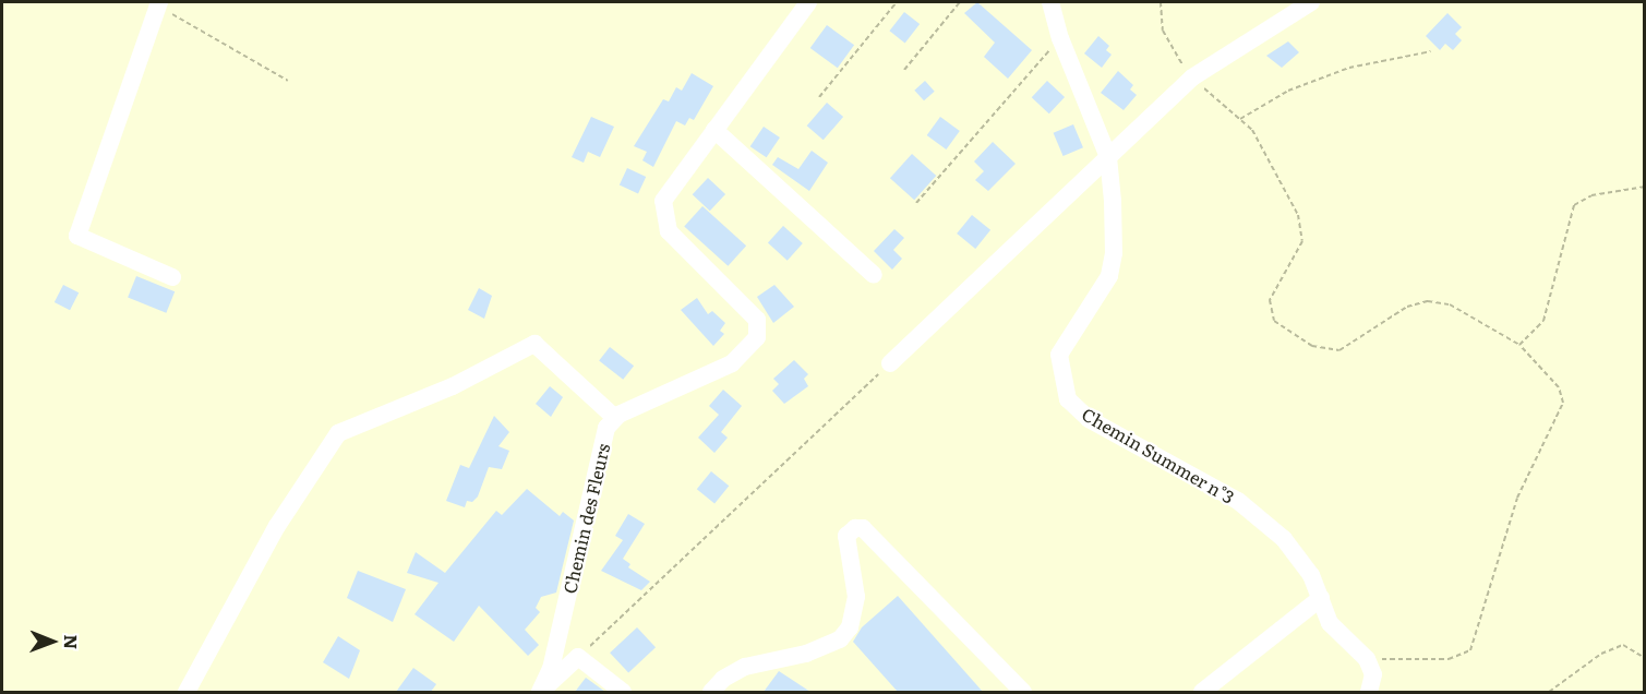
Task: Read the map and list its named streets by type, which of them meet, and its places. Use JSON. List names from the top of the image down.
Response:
{
  "streets": {
    "street": ["Chemin Summer n°3", "Chemin des Fleurs"]
  },
  "north": "right"
}
